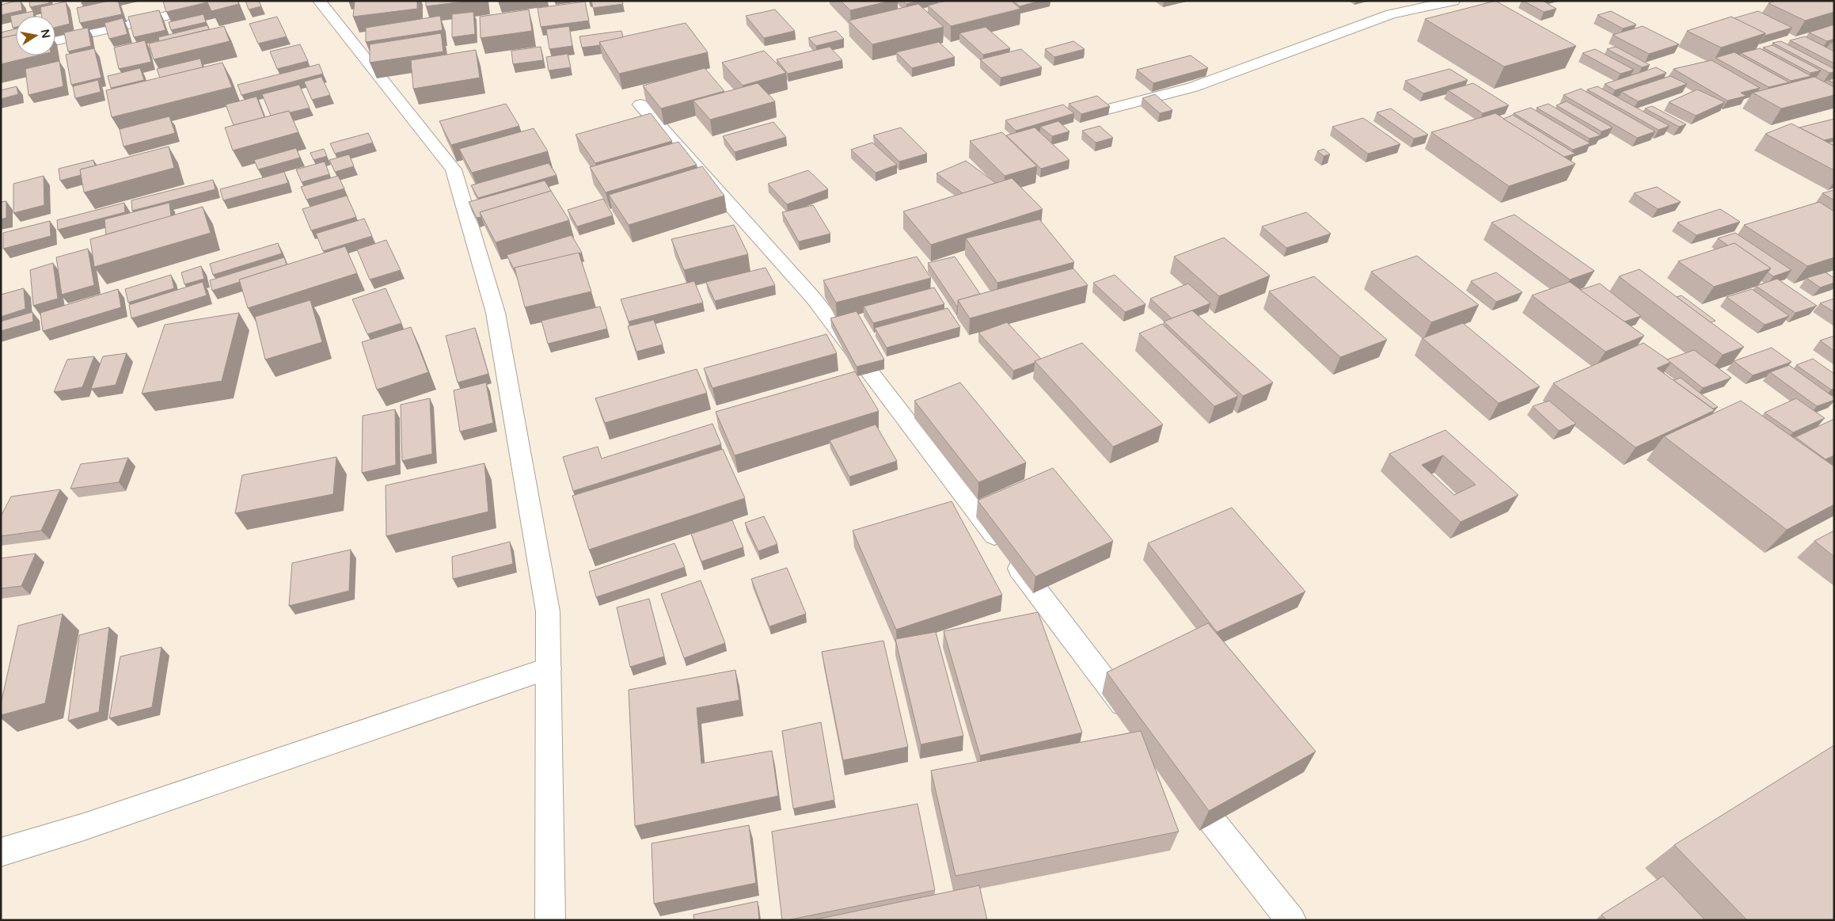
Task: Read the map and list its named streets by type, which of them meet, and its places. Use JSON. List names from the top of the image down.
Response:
{
  "north": "right"
}
